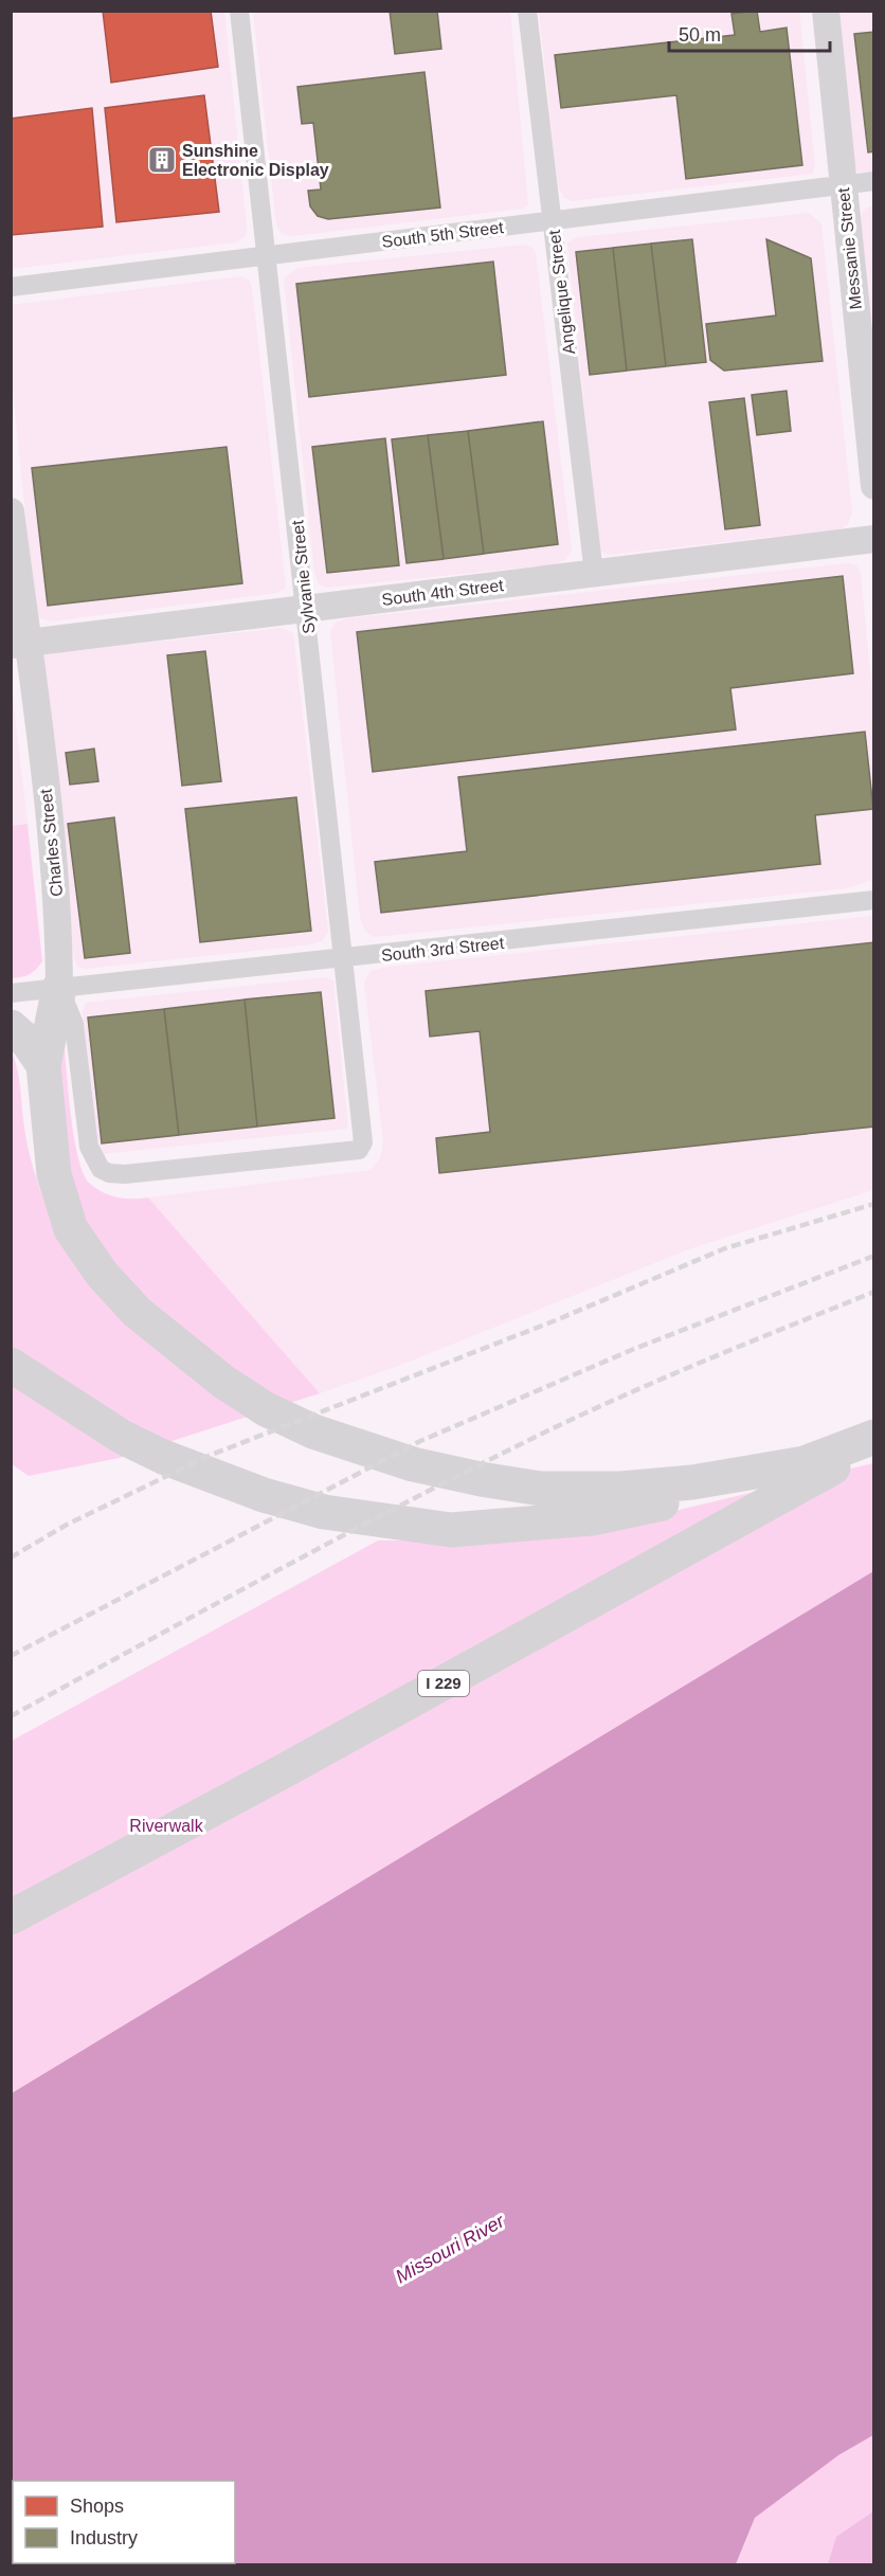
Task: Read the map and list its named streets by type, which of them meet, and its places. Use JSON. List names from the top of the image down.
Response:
{
  "streets": {
    "highway": ["I 229"],
    "main road": ["Messanie Street", "South 4th Street", "Charles Street"],
    "street": [
      "South 5th Street",
      "Angelique Street",
      "Sylvanie Street",
      "South 3rd Street"
    ]
  },
  "crossings": [
    ["South 5th Street", "Messanie Street"],
    ["South 5th Street", "Angelique Street"],
    ["South 5th Street", "Sylvanie Street"],
    ["Angelique Street", "South 4th Street"],
    ["Sylvanie Street", "South 4th Street"],
    ["Sylvanie Street", "Charles Street"],
    ["Sylvanie Street", "South 3rd Street"],
    ["South 4th Street", "Charles Street"],
    ["Charles Street", "South 3rd Street"]
  ],
  "water": ["Missouri River"],
  "parks": ["Riverwalk"],
  "places": {
    "building": ["Sunshine Electronic Display"]
  },
  "legend": ["Shops", "Industry"],
  "scale_bar": "50 m"
}
